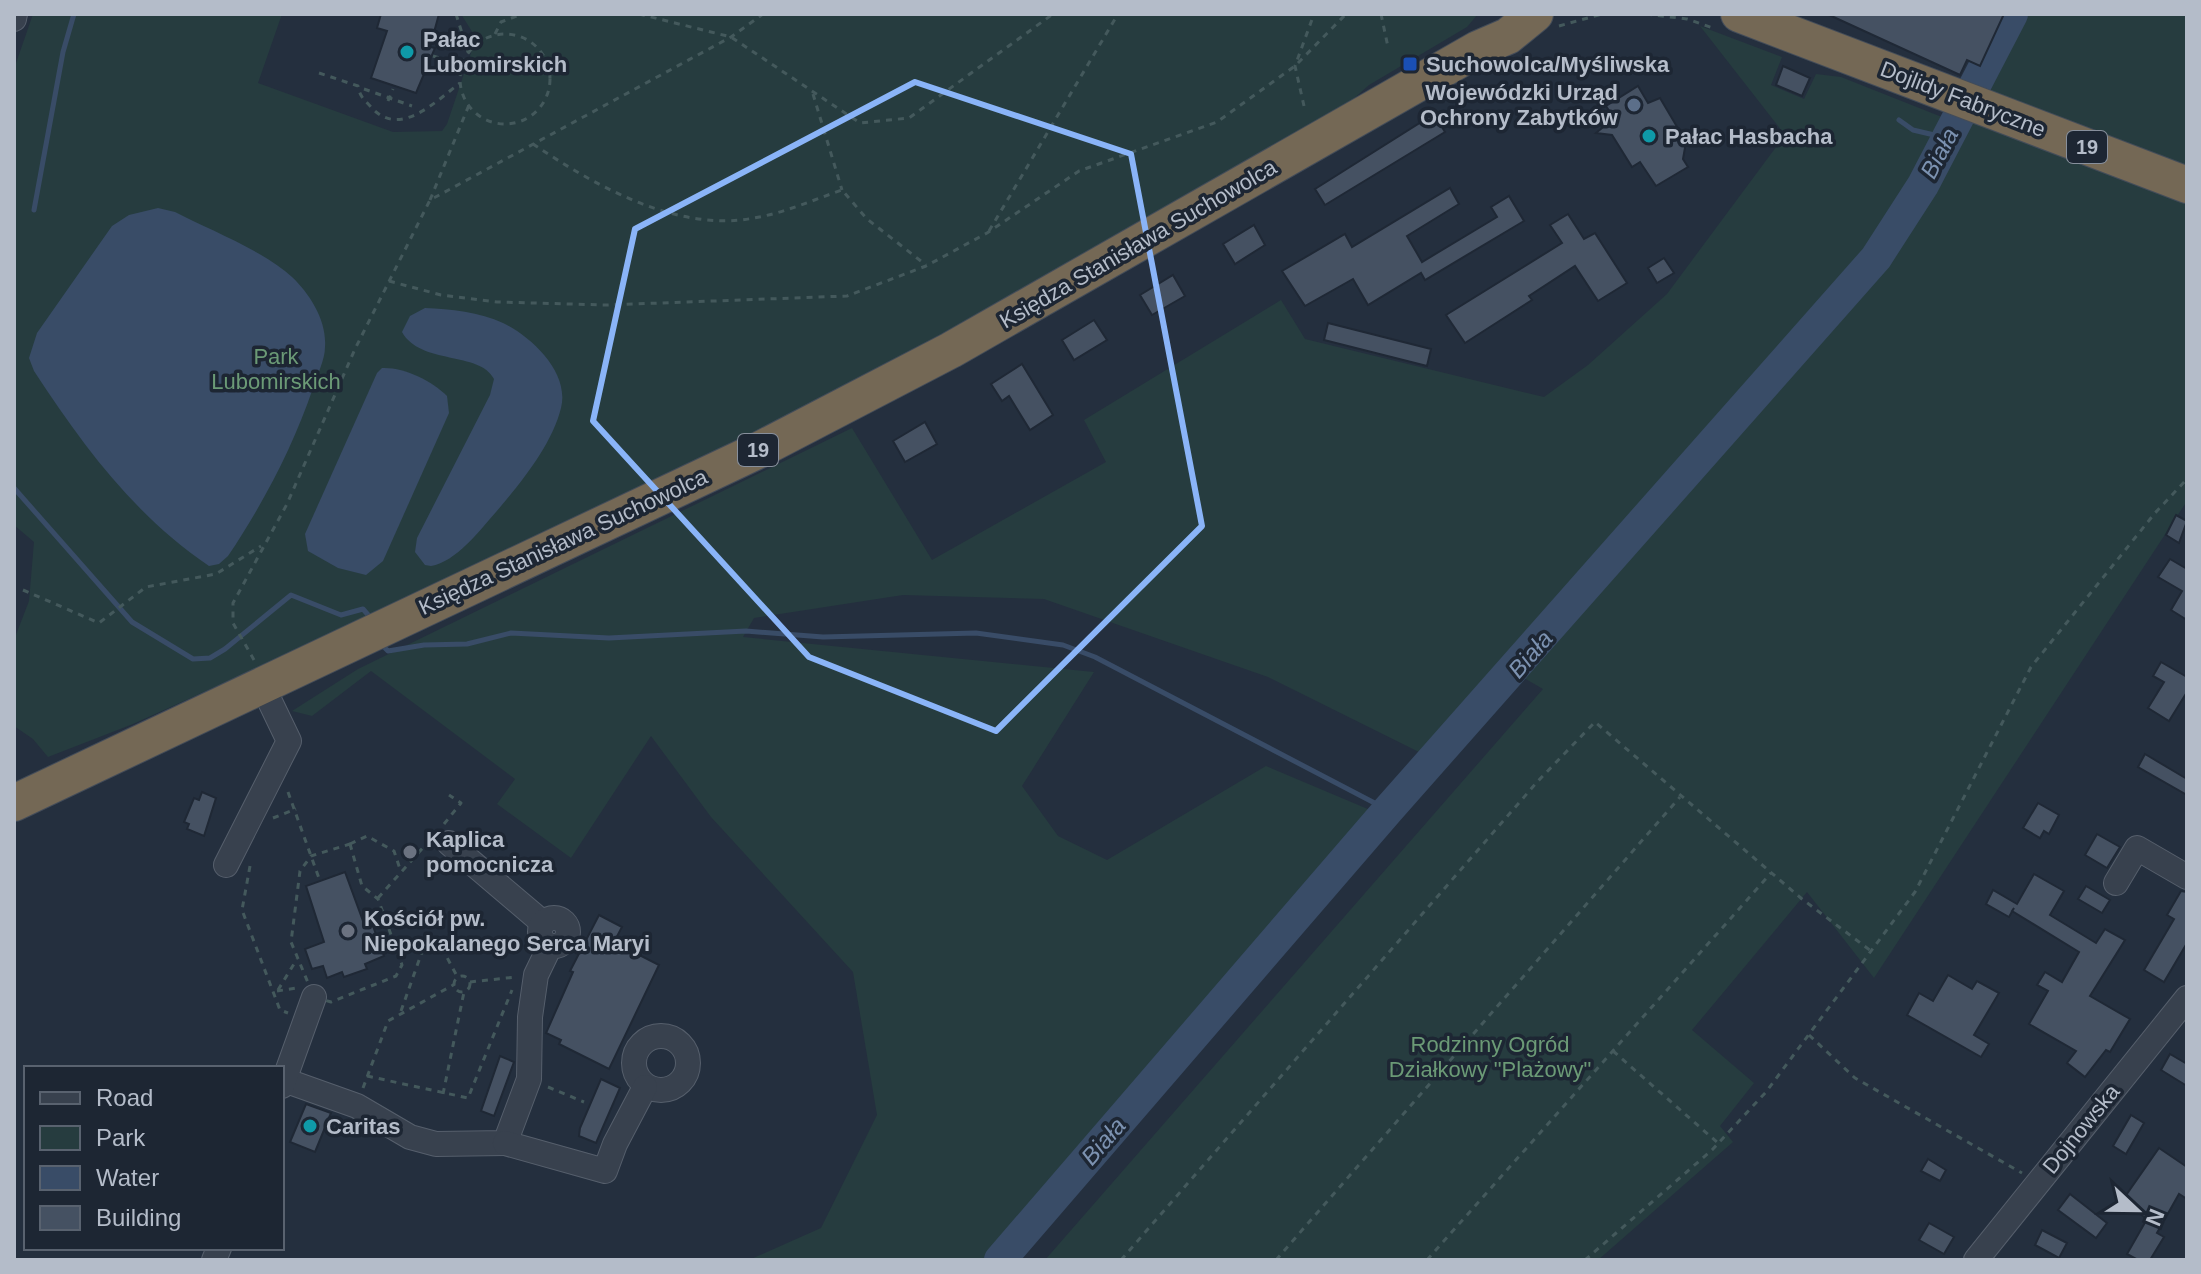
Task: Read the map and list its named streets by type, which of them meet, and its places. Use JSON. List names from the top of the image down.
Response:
{
  "streets": {
    "highway": ["Dojlidy Fabryczne", "19", "Księdza Stanisława Suchowolca"],
    "street": ["Dojnowska"]
  },
  "water": ["Biała"],
  "parks": ["Park Lubomirskich", "Rodzinny Ogród Działkowy \"Plażowy\""],
  "places": {
    "other": [
      "Pałac Lubomirskich",
      "Wojewódzki Urząd Ochrony Zabytków",
      "Pałac Hasbacha",
      "Kaplica pomocnicza",
      "Kościół pw. Niepokalanego Serca Maryi",
      "Caritas"
    ],
    "transit": ["Suchowolca/Myśliwska"]
  },
  "legend": [
    "Road",
    "Park",
    "Water",
    "Building"
  ],
  "north": "right"
}
